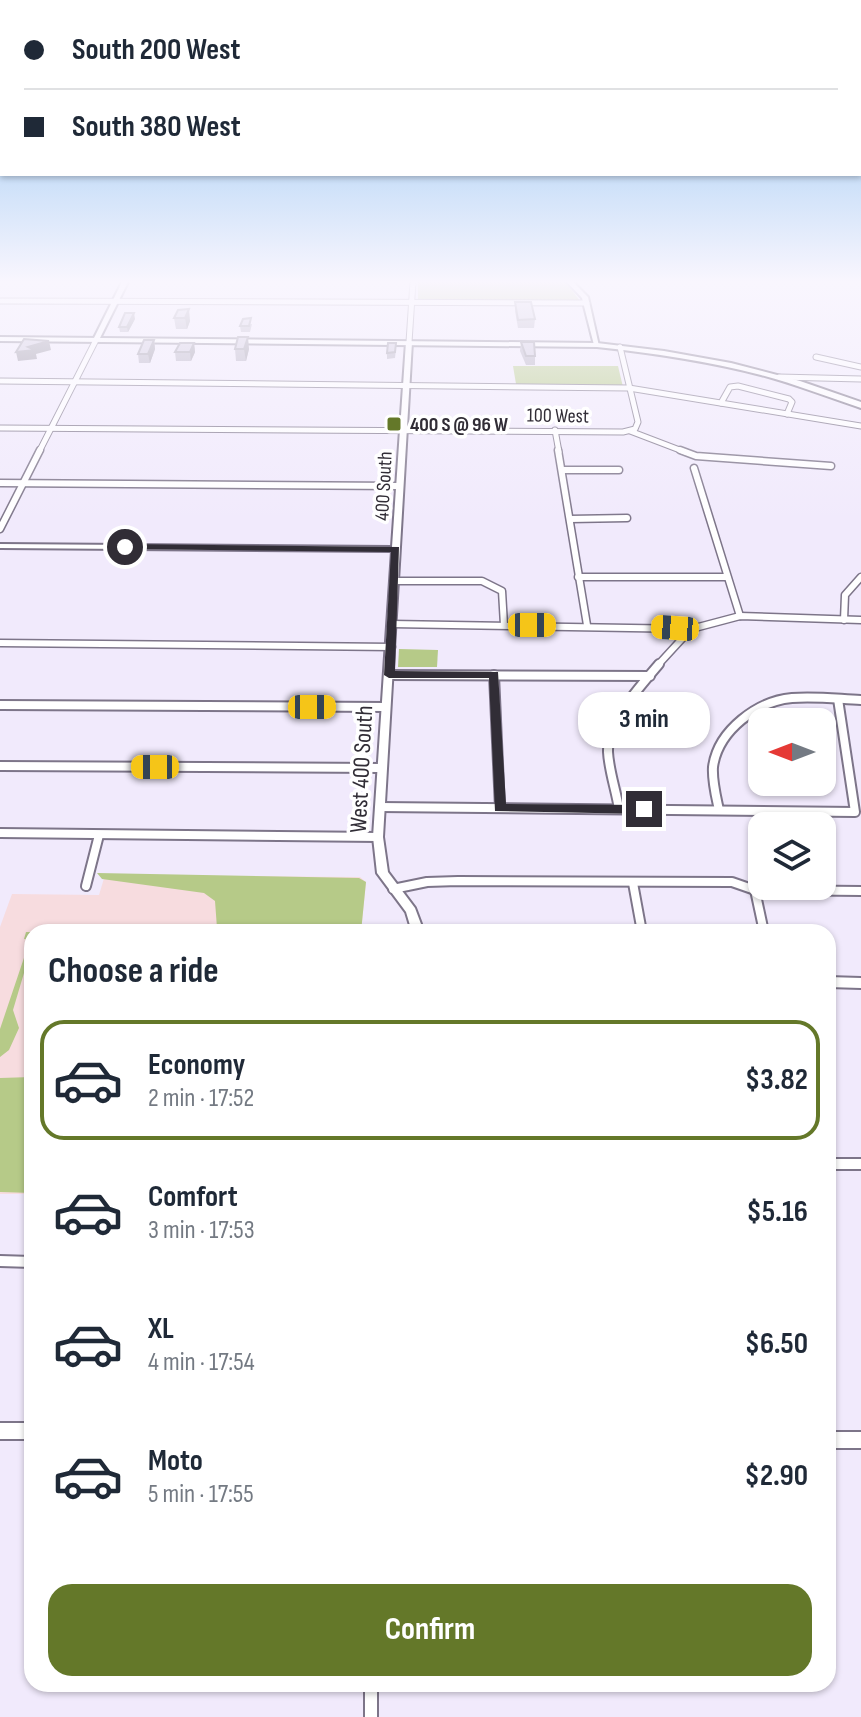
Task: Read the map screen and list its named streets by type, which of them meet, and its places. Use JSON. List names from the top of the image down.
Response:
{
  "streets": {
    "street": ["100 West", "400 South", "West 400 South"]
  },
  "crossings": [
    ["100 West", "400 South"],
    ["400 South", "West 400 South"]
  ],
  "places": {
    "transit": ["400 S @ 96 W"]
  },
  "north": "left",
  "page": {
    "banner": ["South 200 West", "South 380 West"],
    "bubble": "3 min",
    "heading": "Choose a ride",
    "list": [
      {
        "name": "Economy",
        "note": "2 min · 17:52",
        "value": "$3.82"
      },
      {
        "name": "Comfort",
        "note": "3 min · 17:53",
        "value": "$5.16"
      },
      {
        "name": "XL",
        "note": "4 min · 17:54",
        "value": "$6.50"
      },
      {
        "name": "Moto",
        "note": "5 min · 17:55",
        "value": "$2.90"
      }
    ],
    "buttons": "Confirm"
  }
}
